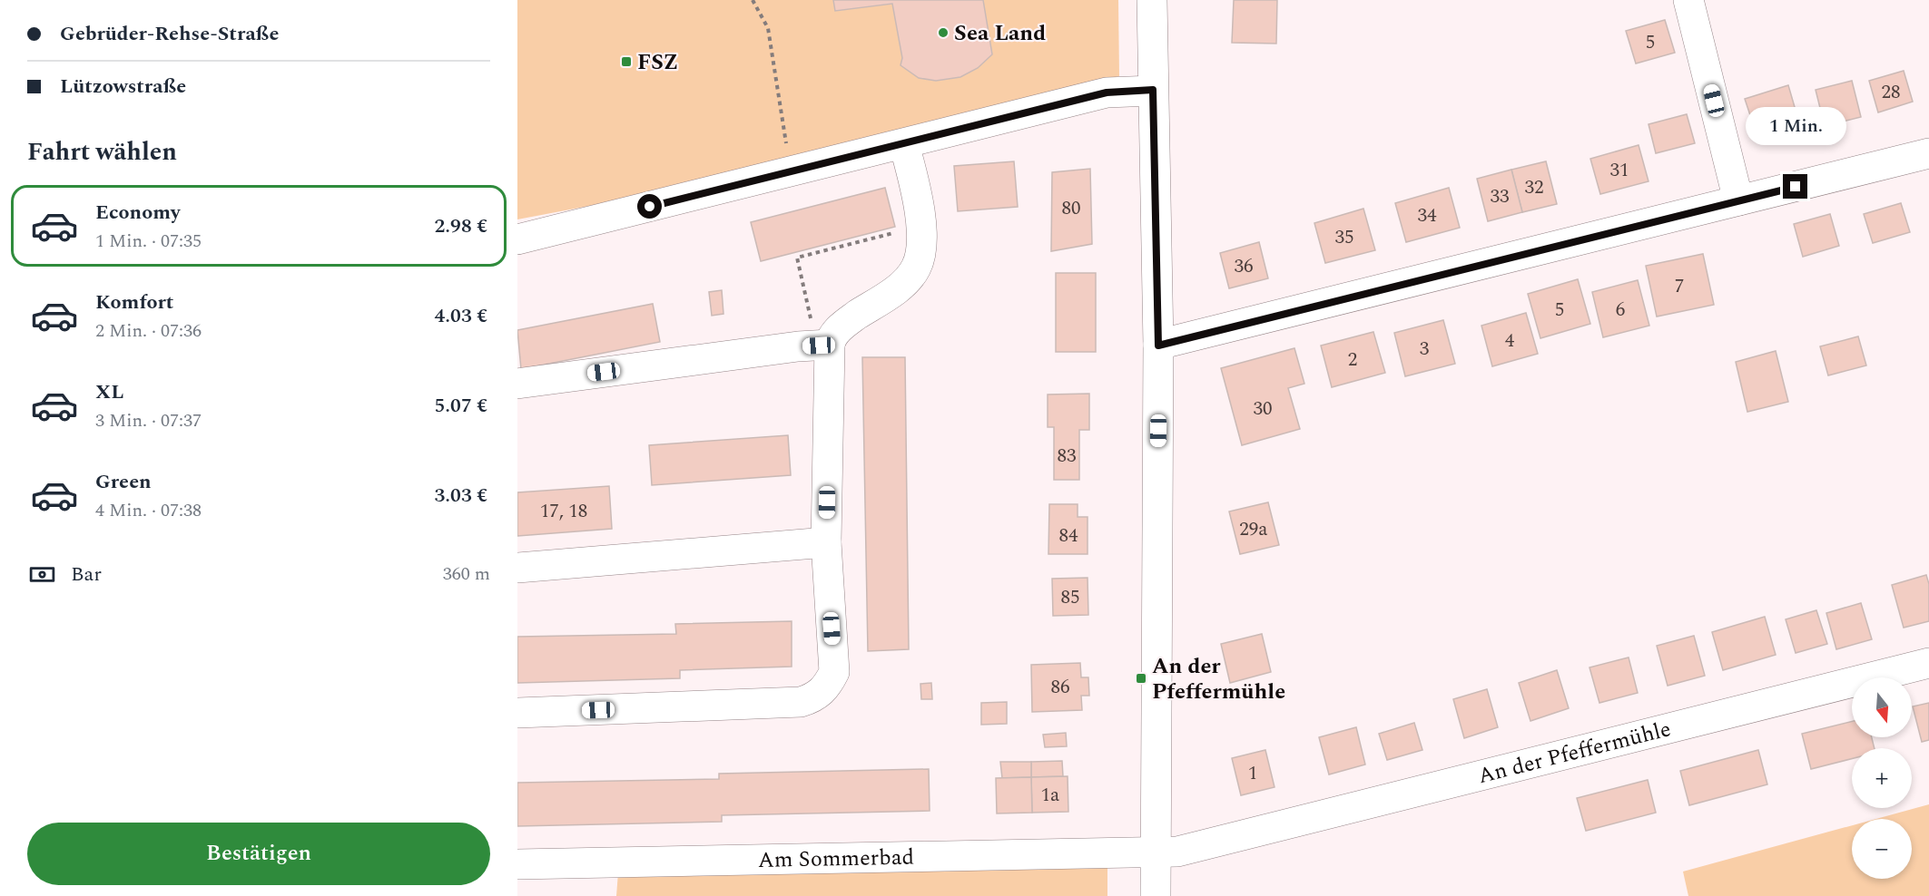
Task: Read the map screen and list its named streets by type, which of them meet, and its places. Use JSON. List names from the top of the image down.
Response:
{
  "streets": {
    "street": ["An der Pfeffermühle", "Am Sommerbad"]
  },
  "crossings": [
    ["An der Pfeffermühle", "Am Sommerbad"]
  ],
  "places": {
    "other": ["Sea Land"],
    "transit": ["FSZ", "An der Pfeffermühle"]
  },
  "house_numbers": [
    "5",
    "28",
    "31",
    "32",
    "33",
    "80",
    "34",
    "35",
    "36",
    "7",
    "5",
    "6",
    "4",
    "3",
    "2",
    "30",
    "83",
    "17, 18",
    "29a",
    "84",
    "85",
    "86",
    "1",
    "1a"
  ],
  "north": "bottom",
  "page": {
    "banner": ["Gebrüder-Rehse-Straße", "Lützowstraße"],
    "bubble": "1 Min.",
    "heading": "Fahrt wählen",
    "list": [
      {
        "name": "Economy",
        "note": "1 Min. · 07:35",
        "value": "2.98 €"
      },
      {
        "name": "Komfort",
        "note": "2 Min. · 07:36",
        "value": "4.03 €"
      },
      {
        "name": "XL",
        "note": "3 Min. · 07:37",
        "value": "5.07 €"
      },
      {
        "name": "Green",
        "note": "4 Min. · 07:38",
        "value": "3.03 €"
      }
    ],
    "pay": ["Bar", "360 m"],
    "map_buttons": ["+", "−"],
    "buttons": "Bestätigen"
  }
}
